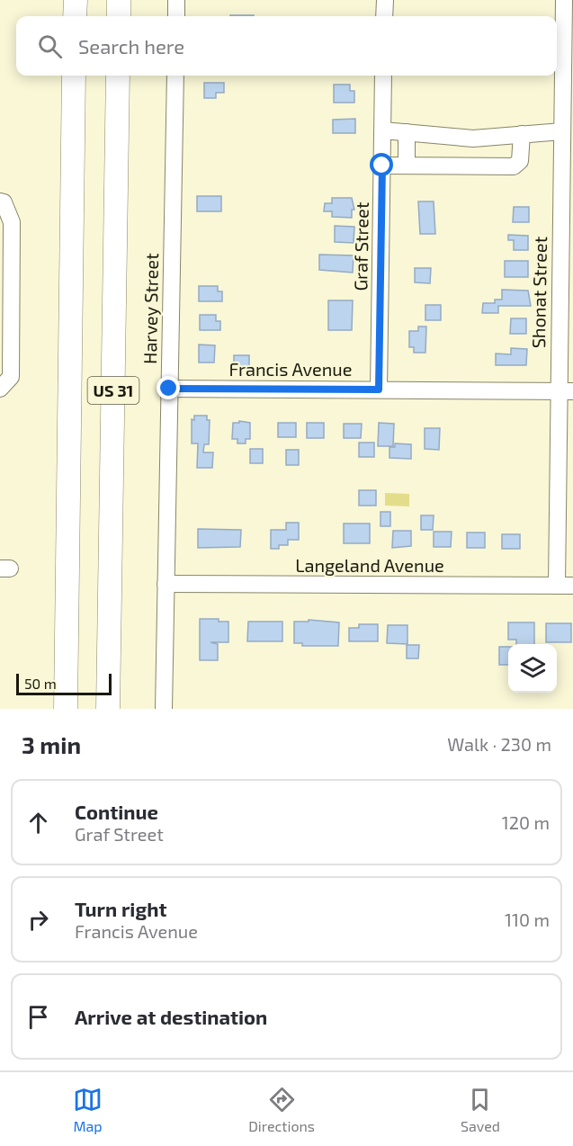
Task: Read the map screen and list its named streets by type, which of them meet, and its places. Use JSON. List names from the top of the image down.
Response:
{
  "streets": {
    "highway": ["US 31"],
    "street": [
      "Graf Street",
      "Shonat Street",
      "Harvey Street",
      "Francis Avenue",
      "Langeland Avenue"
    ]
  },
  "crossings": [
    ["Graf Street", "Francis Avenue"],
    ["Shonat Street", "Francis Avenue"],
    ["Shonat Street", "Langeland Avenue"],
    ["Harvey Street", "Francis Avenue"],
    ["Harvey Street", "Langeland Avenue"]
  ],
  "scale_bar": "50 m",
  "page": {
    "search": "Search here",
    "scale": "50 m",
    "heading": ["3 min", "Walk · 230 m"],
    "list": [
      ["Continue", "Graf Street", "120 m"],
      ["Turn right", "Francis Avenue", "110 m"],
      "Arrive at destination"
    ],
    "nav": ["Map", "Directions", "Saved"]
  }
}
